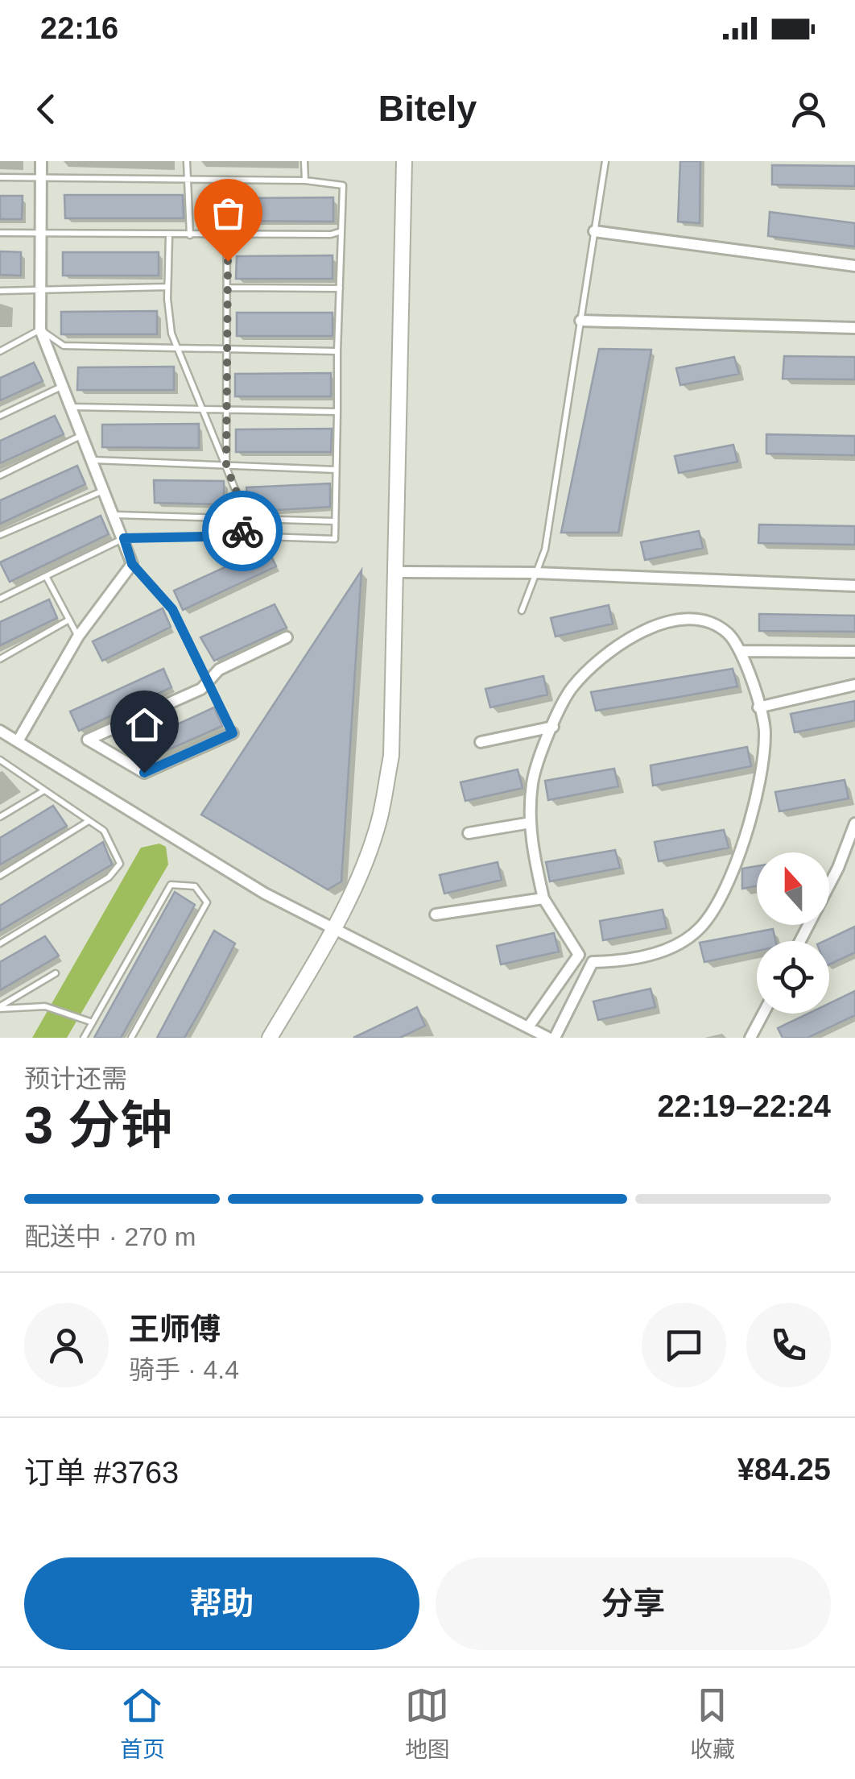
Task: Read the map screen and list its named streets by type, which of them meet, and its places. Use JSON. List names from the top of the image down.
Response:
{
  "north": "top",
  "page": {
    "status": "22:16",
    "header": "Bitely",
    "heading": ["3 分钟", "预计还需", "22:19–22:24"],
    "panel": [
      "王师傅",
      "骑手 · 4.4",
      "订单 #3763",
      "¥84.25"
    ],
    "bar": "配送中 · 270 m",
    "buttons": ["帮助", "分享"],
    "tabs": ["首页", "地图", "收藏"]
  }
}
